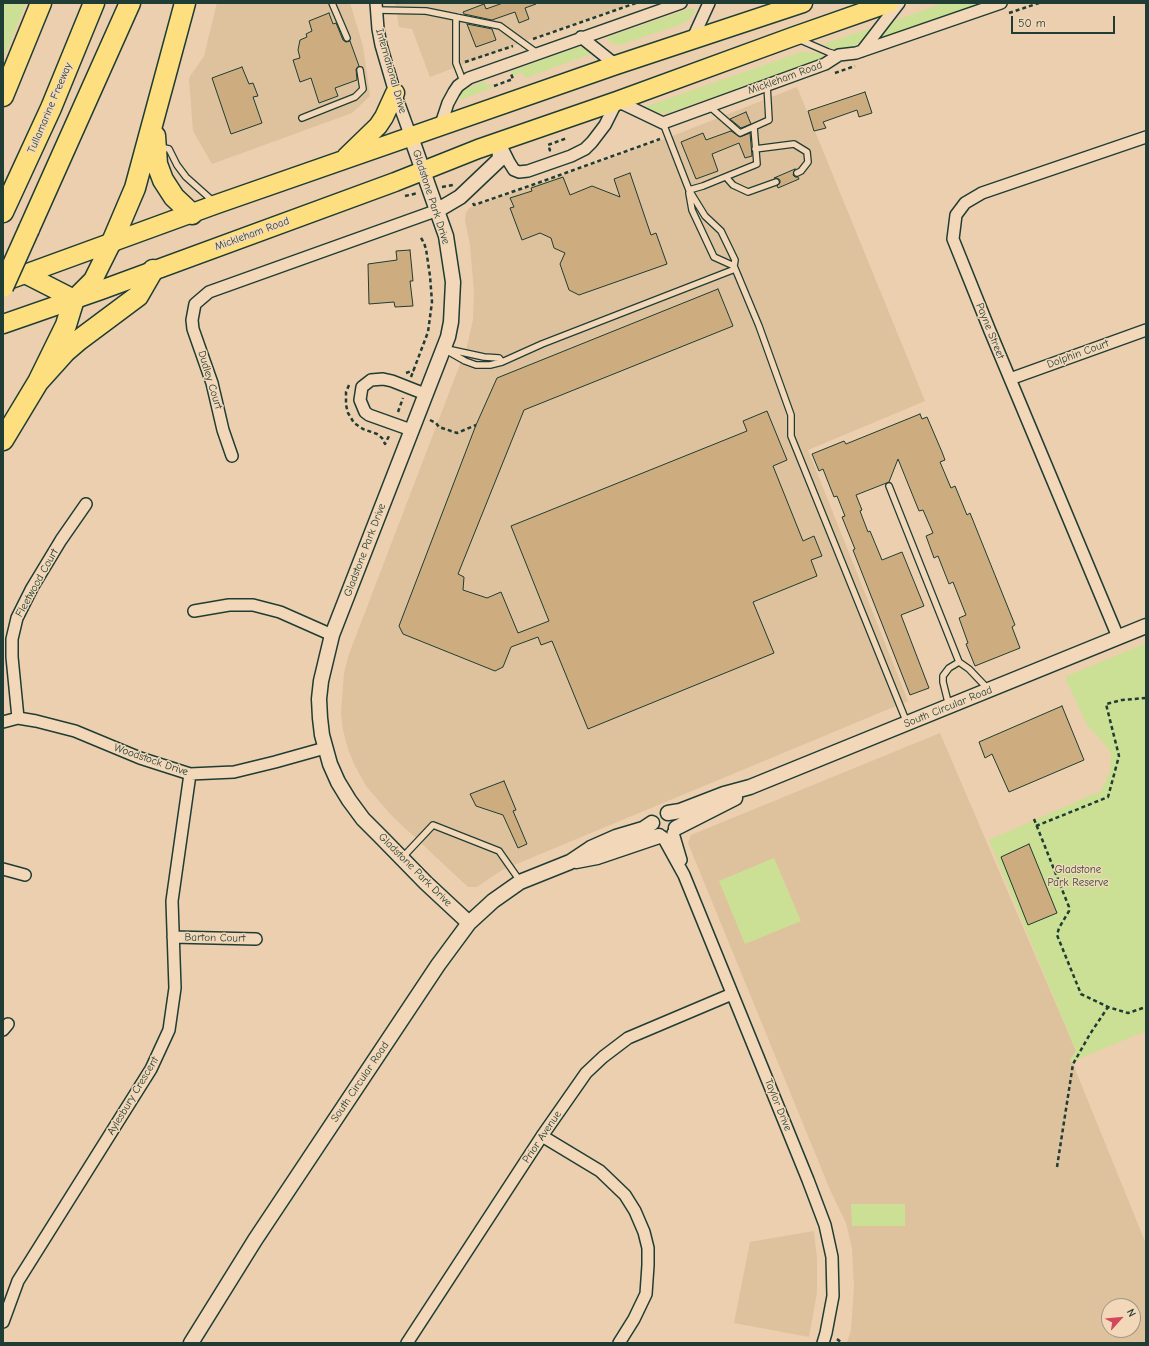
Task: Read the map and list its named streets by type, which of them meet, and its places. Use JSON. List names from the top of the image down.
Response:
{
  "streets": {
    "highway": ["Tullamarine Freeway"],
    "main road": ["Mickleham Road"],
    "street": [
      "International Drive",
      "Gladstone Park Drive",
      "Payne Street",
      "Dolphin Court",
      "Dudley Court",
      "Fleetwood Court",
      "South Circular Road",
      "Woodstock Drive",
      "Barton Court",
      "Aylesbury Crescent",
      "Taylor Drive",
      "Prior Avenue"
    ]
  },
  "crossings": [
    ["International Drive", "Gladstone Park Drive"],
    ["Mickleham Road", "Gladstone Park Drive"],
    ["Gladstone Park Drive", "Dudley Court"],
    ["Gladstone Park Drive", "South Circular Road"],
    ["Gladstone Park Drive", "Woodstock Drive"],
    ["Payne Street", "Dolphin Court"],
    ["Payne Street", "South Circular Road"],
    ["Fleetwood Court", "Woodstock Drive"],
    ["South Circular Road", "Taylor Drive"],
    ["Woodstock Drive", "Aylesbury Crescent"],
    ["Barton Court", "Aylesbury Crescent"],
    ["Taylor Drive", "Prior Avenue"]
  ],
  "parks": ["Gladstone Park Reserve"],
  "scale_bar": "50 m",
  "north": "top right"
}
